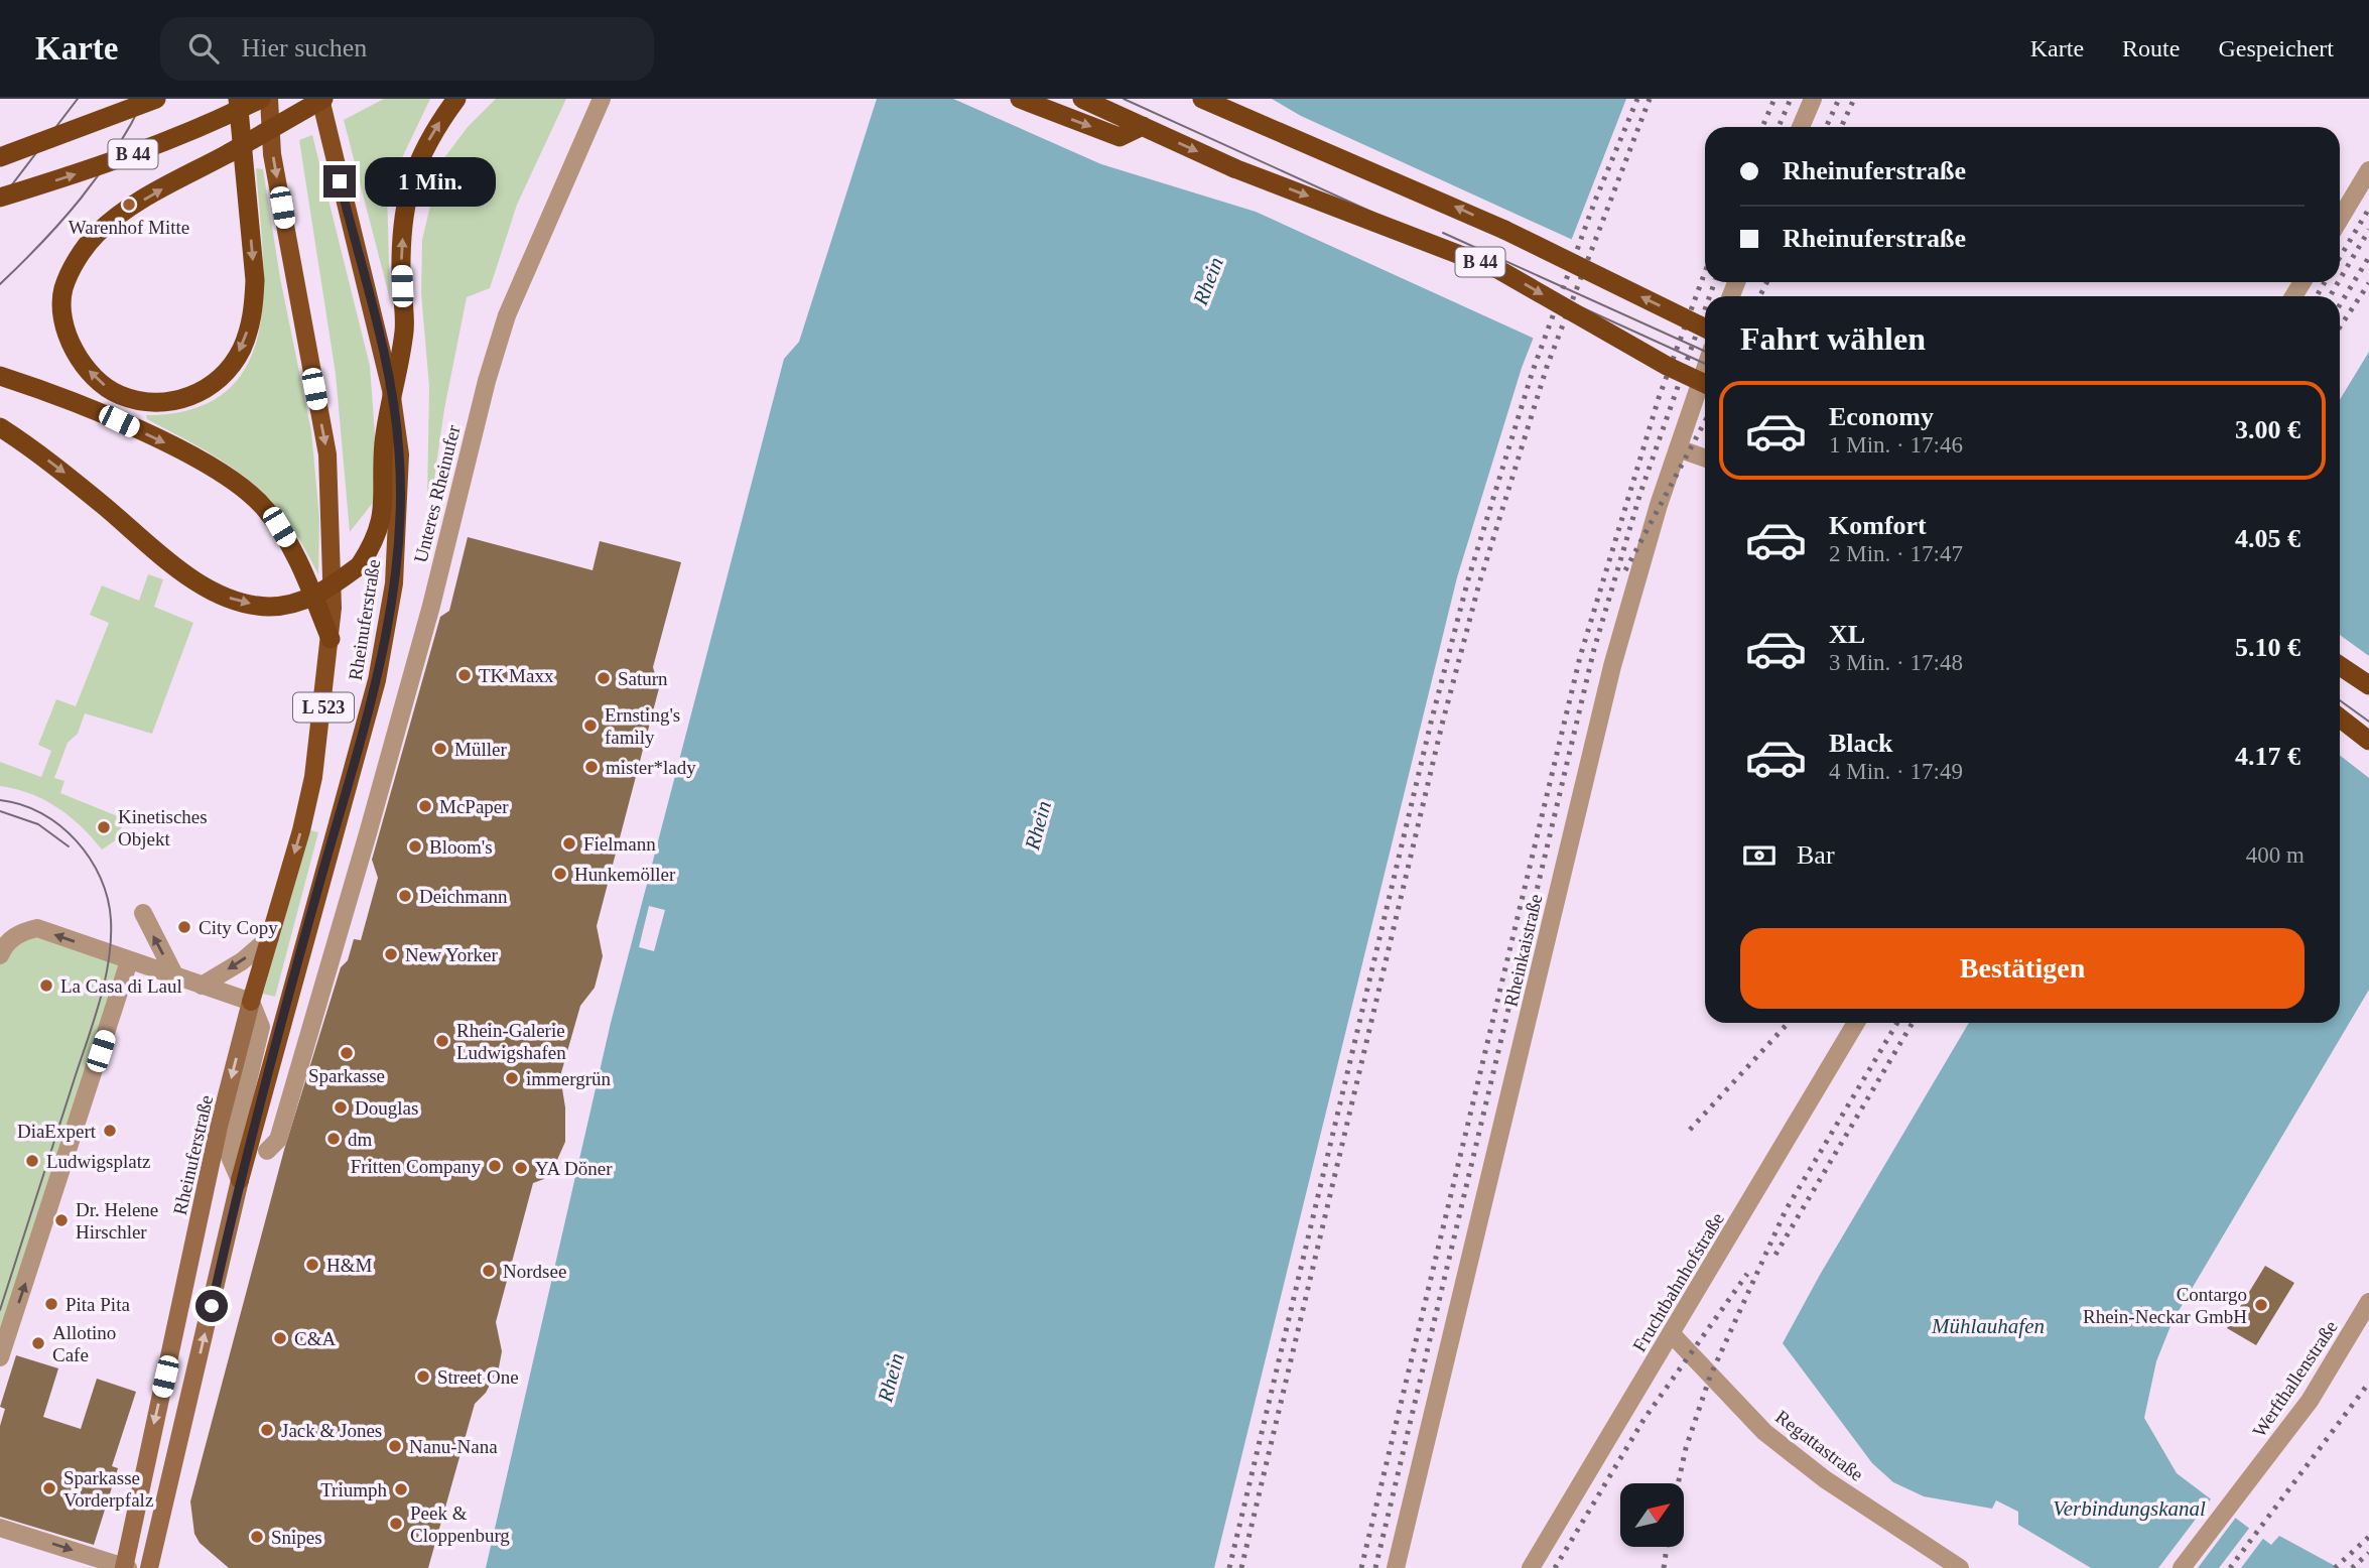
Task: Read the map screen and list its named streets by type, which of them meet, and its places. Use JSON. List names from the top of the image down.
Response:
{
  "streets": {
    "highway": ["B 44"],
    "main road": ["Rheinuferstraße", "L 523"],
    "street": [
      "Unteres Rheinufer",
      "Rheinkaistraße",
      "Fruchtbahnhofstraße",
      "Werfthallenstraße",
      "Regattastraße"
    ]
  },
  "crossings": [
    ["Fruchtbahnhofstraße", "Regattastraße"]
  ],
  "water": ["Rhein", "Mühlauhafen", "Verbindungskanal"],
  "places": [
    "Warenhof Mitte",
    "TK Maxx",
    "Saturn",
    "Ernsting's family",
    "Müller",
    "mister*lady",
    "McPaper",
    "Kinetisches Objekt",
    "Fielmann",
    "Bloom's",
    "Hunkemöller",
    "Deichmann",
    "City Copy",
    "New Yorker",
    "La Casa di Laul",
    "Rhein-Galerie Ludwigshafen",
    "Sparkasse",
    "immergrün",
    "Douglas",
    "DiaExpert",
    "dm",
    "Ludwigsplatz",
    "Fritten Company",
    "YA Döner",
    "Dr. Helene Hirschler",
    "H&M",
    "Nordsee",
    "Pita Pita",
    "Contargo Rhein-Neckar GmbH",
    "C&A",
    "Allotino Cafe",
    "Street One",
    "Jack & Jones",
    "Nanu-Nana",
    "Sparkasse Vorderpfalz",
    "Triumph",
    "Peek & Cloppenburg",
    "Snipes"
  ],
  "north": "top right",
  "page": {
    "header": "Karte",
    "search": "Hier suchen",
    "nav": ["Karte", "Route", "Gespeichert"],
    "banner": ["Rheinuferstraße", "Rheinuferstraße"],
    "bubble": "1 Min.",
    "heading": "Fahrt wählen",
    "list": [
      {
        "name": "Economy",
        "note": "1 Min. · 17:46",
        "value": "3.00 €"
      },
      {
        "name": "Komfort",
        "note": "2 Min. · 17:47",
        "value": "4.05 €"
      },
      {
        "name": "XL",
        "note": "3 Min. · 17:48",
        "value": "5.10 €"
      },
      {
        "name": "Black",
        "note": "4 Min. · 17:49",
        "value": "4.17 €"
      }
    ],
    "pay": ["Bar", "400 m"],
    "buttons": "Bestätigen"
  }
}
